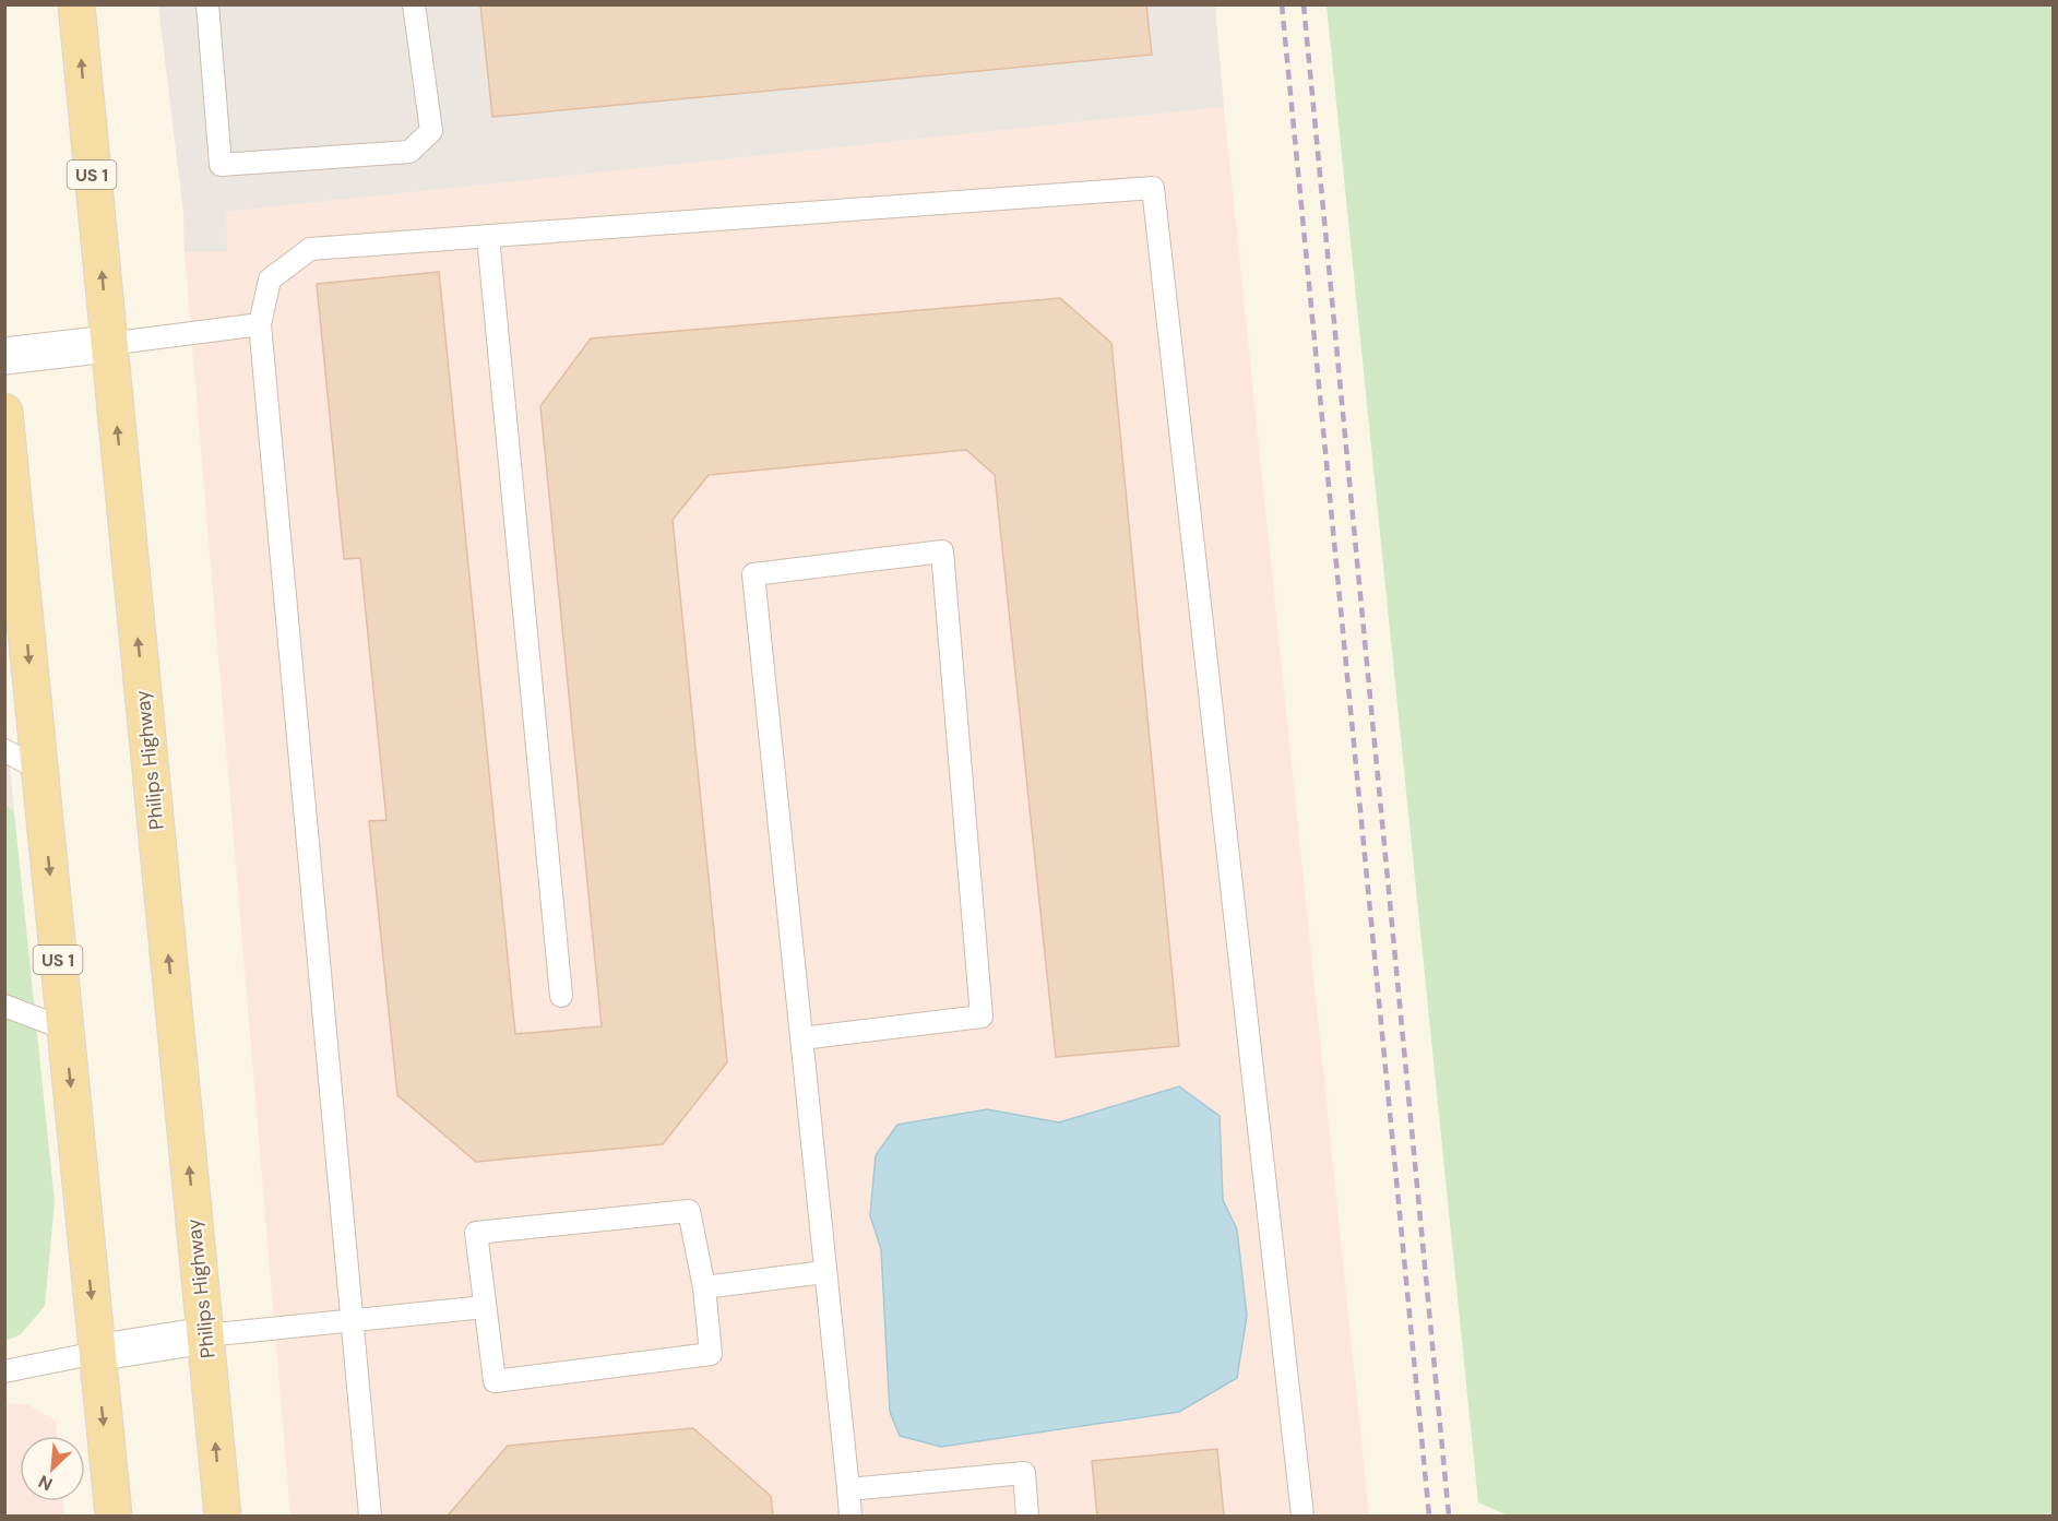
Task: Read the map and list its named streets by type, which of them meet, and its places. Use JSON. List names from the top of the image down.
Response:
{
  "streets": {
    "main road": ["US 1", "Philips Highway"]
  },
  "north": "bottom left"
}
